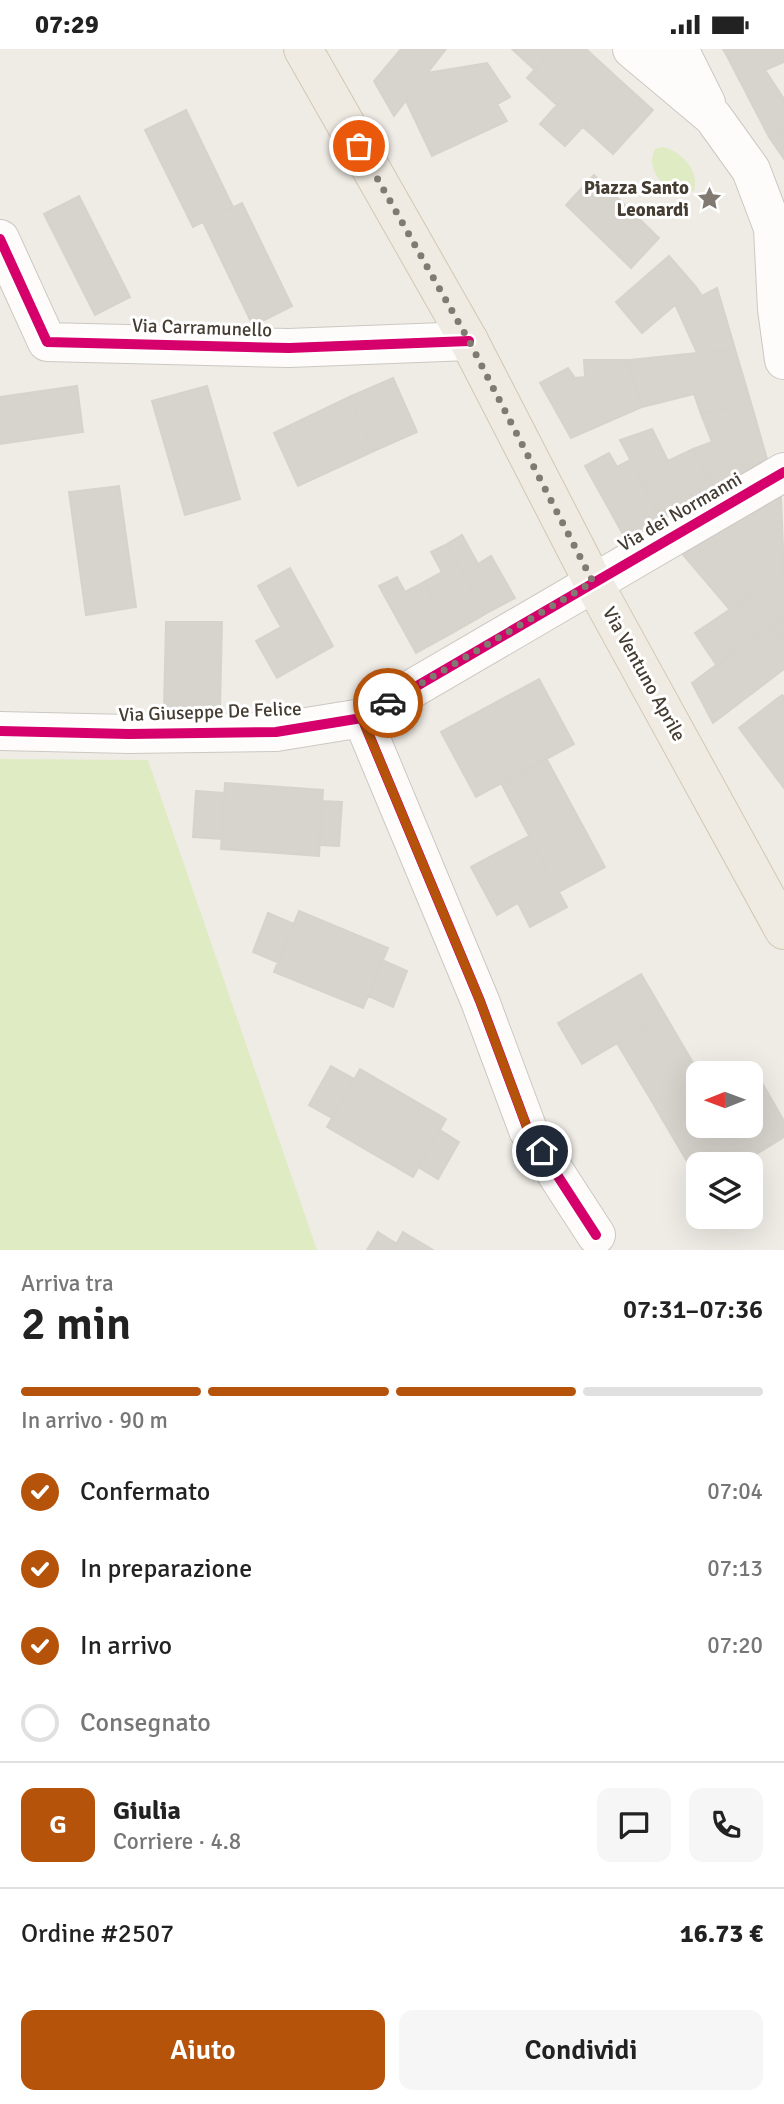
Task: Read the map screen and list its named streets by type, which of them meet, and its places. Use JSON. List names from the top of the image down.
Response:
{
  "streets": {
    "main road": ["Via Ventuno Aprile"],
    "street": ["Via Carramunello", "Via dei Normanni", "Via Giuseppe De Felice"]
  },
  "crossings": [
    ["Via Carramunello", "Via Ventuno Aprile"],
    ["Via dei Normanni", "Via Ventuno Aprile"],
    ["Via dei Normanni", "Via Giuseppe De Felice"],
    ["Via Ventuno Aprile", "Via Giuseppe De Felice"]
  ],
  "places": {
    "place": ["Piazza Santo Leonardi"]
  },
  "north": "left",
  "page": {
    "status": "07:29",
    "heading": ["2 min", "Arriva tra", "07:31–07:36"],
    "panel": [
      "Giulia",
      "Corriere · 4.8",
      "Ordine #2507",
      "16.73 €"
    ],
    "bar": "In arrivo · 90 m",
    "list": [
      ["Confermato", "07:04"],
      ["In preparazione", "07:13"],
      ["In arrivo", "07:20"],
      "Consegnato"
    ],
    "round": "G",
    "buttons": ["Aiuto", "Condividi"]
  }
}
